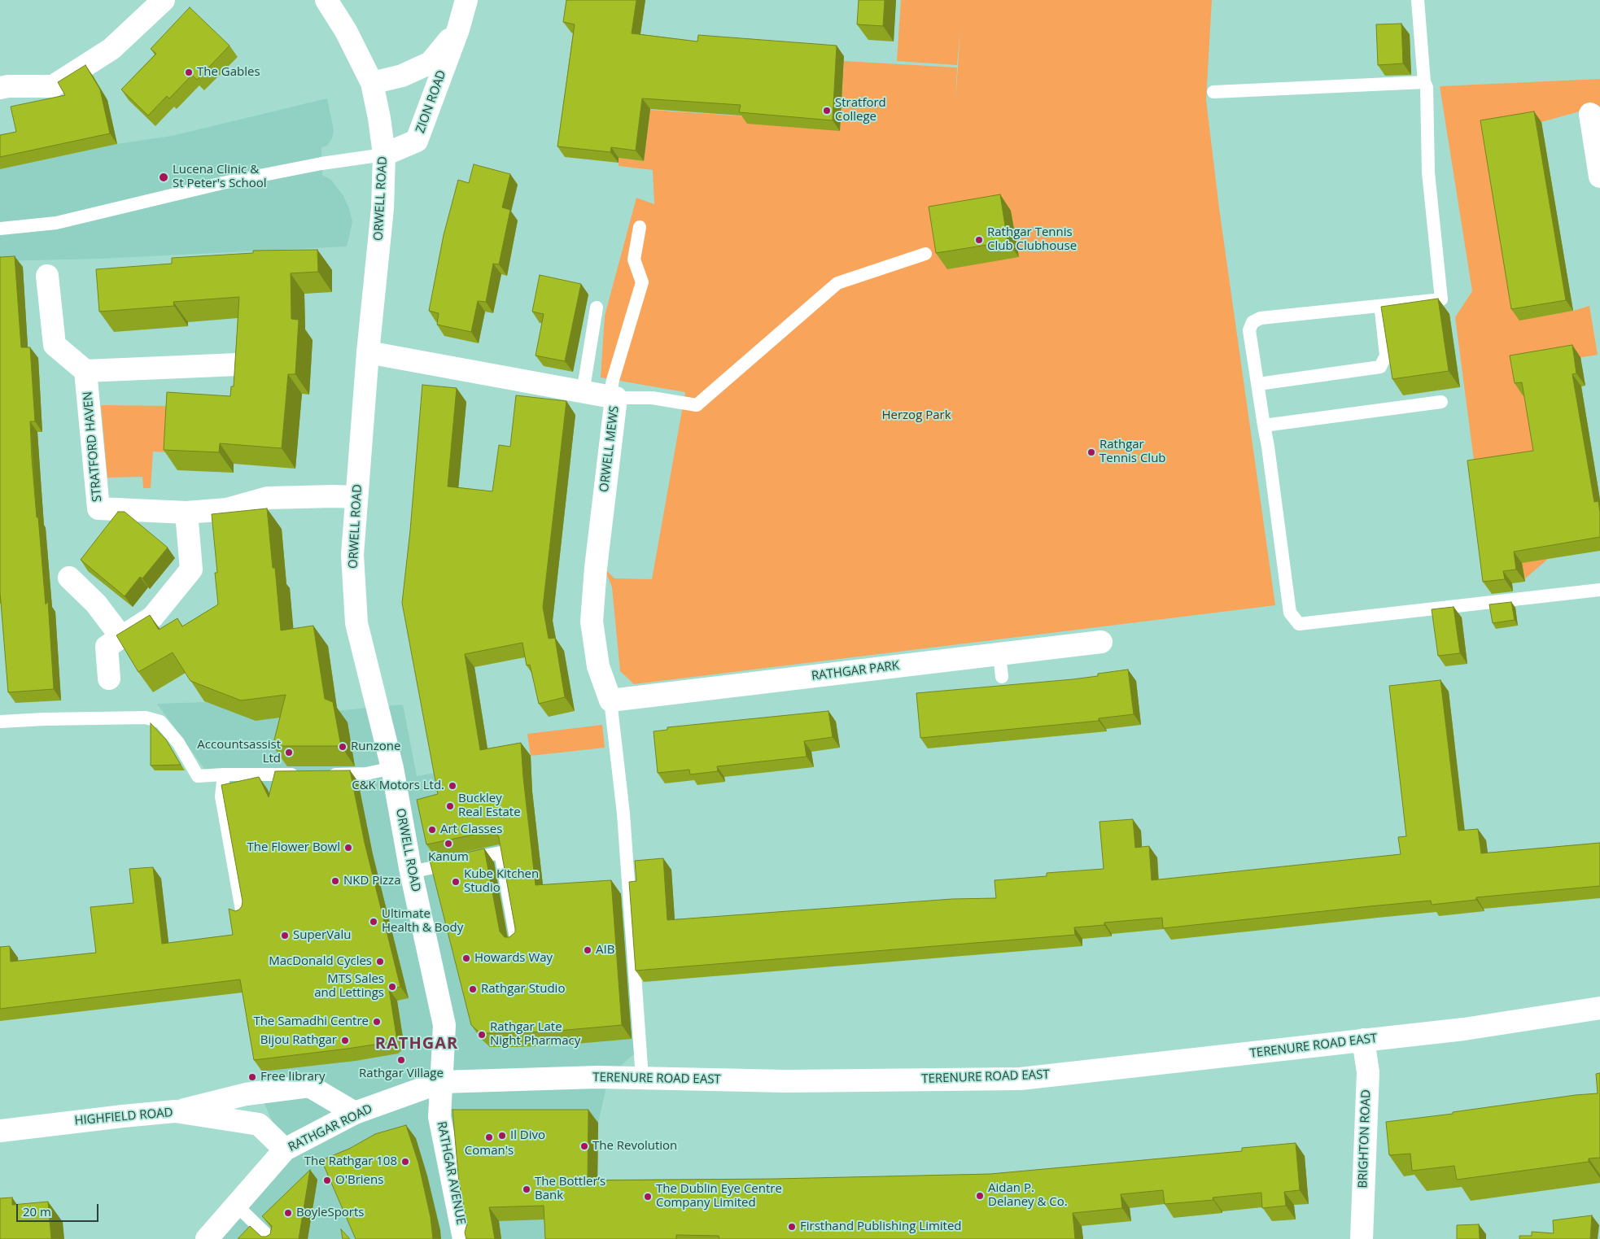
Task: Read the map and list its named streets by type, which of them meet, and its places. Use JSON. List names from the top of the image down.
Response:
{
  "streets": {
    "street": [
      "ZION ROAD",
      "ORWELL ROAD",
      "STRATFORD HAVEN",
      "ORWELL MEWS",
      "RATHGAR PARK",
      "TERENURE ROAD EAST",
      "HIGHFIELD ROAD",
      "RATHGAR ROAD",
      "BRIGHTON ROAD",
      "RATHGAR AVENUE"
    ]
  },
  "crossings": [
    ["ZION ROAD", "ORWELL ROAD"],
    ["ORWELL ROAD", "STRATFORD HAVEN"],
    ["ORWELL ROAD", "ORWELL MEWS"],
    ["ORWELL ROAD", "TERENURE ROAD EAST"],
    ["ORWELL ROAD", "RATHGAR ROAD"],
    ["ORWELL ROAD", "RATHGAR AVENUE"],
    ["ORWELL MEWS", "RATHGAR PARK"],
    ["TERENURE ROAD EAST", "RATHGAR ROAD"],
    ["TERENURE ROAD EAST", "BRIGHTON ROAD"],
    ["TERENURE ROAD EAST", "RATHGAR AVENUE"],
    ["HIGHFIELD ROAD", "RATHGAR ROAD"],
    ["RATHGAR ROAD", "RATHGAR AVENUE"]
  ],
  "districts": ["RATHGAR"],
  "parks": ["Herzog Park"],
  "places": [
    "The Gables",
    "Stratford College",
    "Lucena Clinic & St Peter's School",
    "Rathgar Tennis Club Clubhouse",
    "Rathgar Tennis Club",
    "Runzone",
    "Accountsassist Ltd",
    "C&K Motors Ltd.",
    "Buckley Real Estate",
    "Art Classes",
    "Kanum",
    "The Flower Bowl",
    "NKD Pizza",
    "Kube Kitchen Studio",
    "Ultimate Health & Body",
    "SuperValu",
    "AIB",
    "Howards Way",
    "MacDonald Cycles",
    "MTS Sales and Lettings",
    "Rathgar Studio",
    "The Samadhi Centre",
    "Rathgar Late Night Pharmacy",
    "Bijou Rathgar",
    "Rathgar Village",
    "Free library",
    "Il Divo",
    "Coman's",
    "The Revolution",
    "The Rathgar 108",
    "O'Briens",
    "The Bottler’s Bank",
    "Aidan P. Delaney & Co.",
    "The Dublin Eye Centre Company Limited",
    "BoyleSports",
    "Firsthand Publishing Limited"
  ],
  "scale_bar": "20 m"
}
